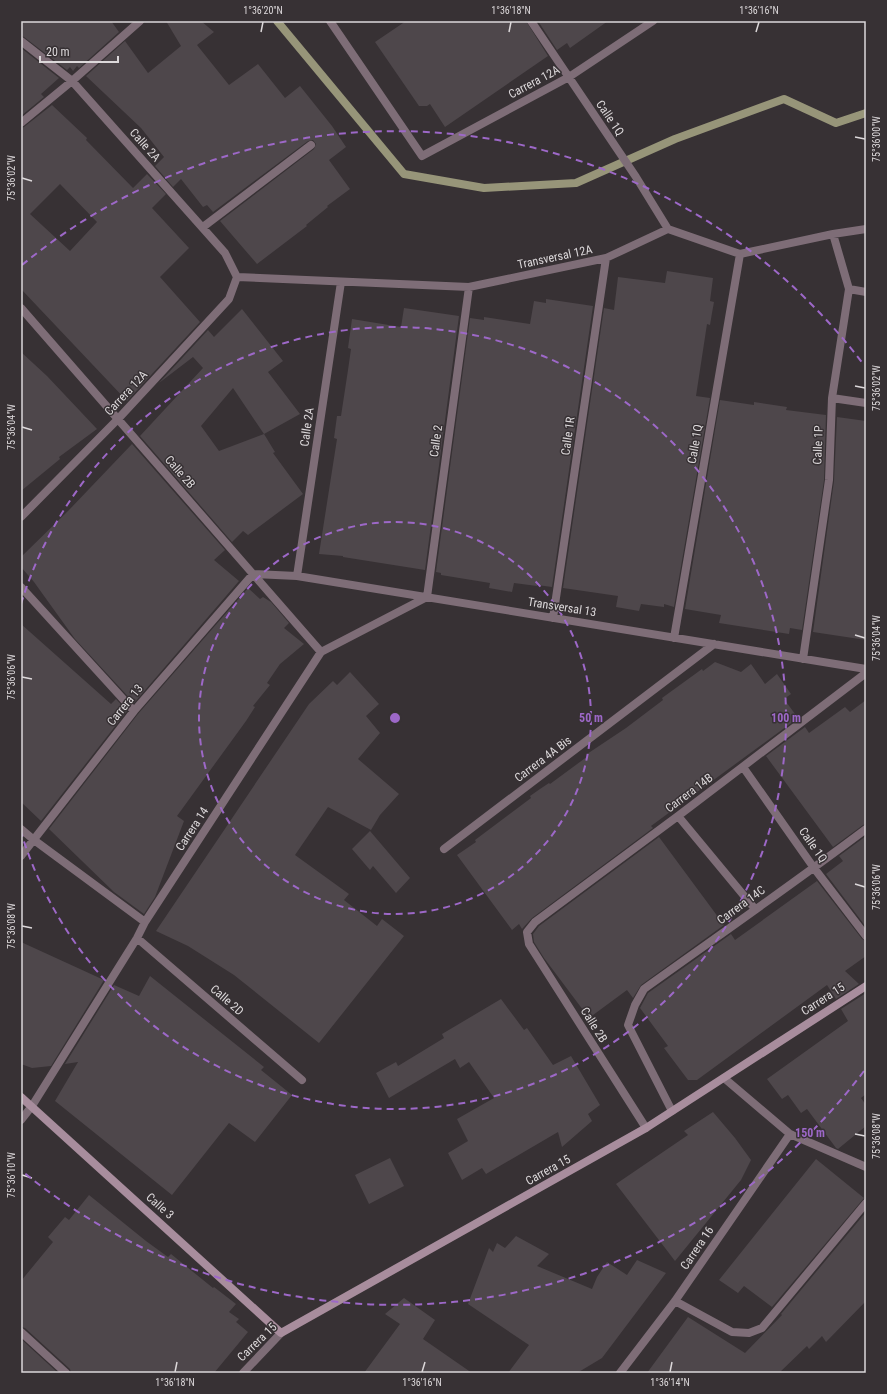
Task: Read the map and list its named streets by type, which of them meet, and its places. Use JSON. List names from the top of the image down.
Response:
{
  "streets": {
    "main road": ["Carrera 15", "Calle 3"],
    "street": [
      "Carrera 12A",
      "Calle 1Q",
      "Calle 2A",
      "Transversal 12A",
      "Calle 1R",
      "Calle 2",
      "Calle 1P",
      "Calle 2B",
      "Transversal 13",
      "Carrera 13",
      "Carrera 4A Bis",
      "Carrera 14B",
      "Carrera 14",
      "Carrera 14C",
      "Calle 2D",
      "Carrera 16"
    ]
  },
  "crossings": [
    ["Carrera 12A", "Calle 1Q"],
    ["Carrera 12A", "Calle 2A"],
    ["Carrera 12A", "Transversal 12A"],
    ["Carrera 12A", "Calle 2B"],
    ["Calle 1Q", "Transversal 12A"],
    ["Calle 1Q", "Transversal 13"],
    ["Calle 1Q", "Carrera 14B"],
    ["Calle 1Q", "Carrera 14C"],
    ["Calle 2A", "Transversal 12A"],
    ["Calle 2A", "Transversal 13"],
    ["Transversal 12A", "Calle 1R"],
    ["Transversal 12A", "Calle 2"],
    ["Calle 1R", "Transversal 13"],
    ["Calle 2", "Transversal 13"],
    ["Calle 2", "Carrera 14"],
    ["Calle 1P", "Transversal 13"],
    ["Calle 2B", "Transversal 13"],
    ["Calle 2B", "Carrera 13"],
    ["Calle 2B", "Carrera 14B"],
    ["Calle 2B", "Carrera 14"],
    ["Calle 2B", "Carrera 15"],
    ["Transversal 13", "Carrera 13"],
    ["Transversal 13", "Carrera 4A Bis"],
    ["Transversal 13", "Carrera 14"],
    ["Carrera 14", "Calle 2D"],
    ["Carrera 14", "Calle 3"],
    ["Carrera 14C", "Carrera 15"],
    ["Carrera 15", "Calle 3"]
  ],
  "scale_bar": "20 m",
  "coordinates": [
    "1°36'20\"N",
    "1°36'18\"N",
    "1°36'16\"N",
    "75°36'00\"W",
    "75°36'02\"W",
    "75°36'04\"W",
    "75°36'06\"W",
    "75°36'08\"W",
    "75°36'10\"W",
    "1°36'14\"N"
  ],
  "rings": ["50 m", "100 m", "150 m"]
}
